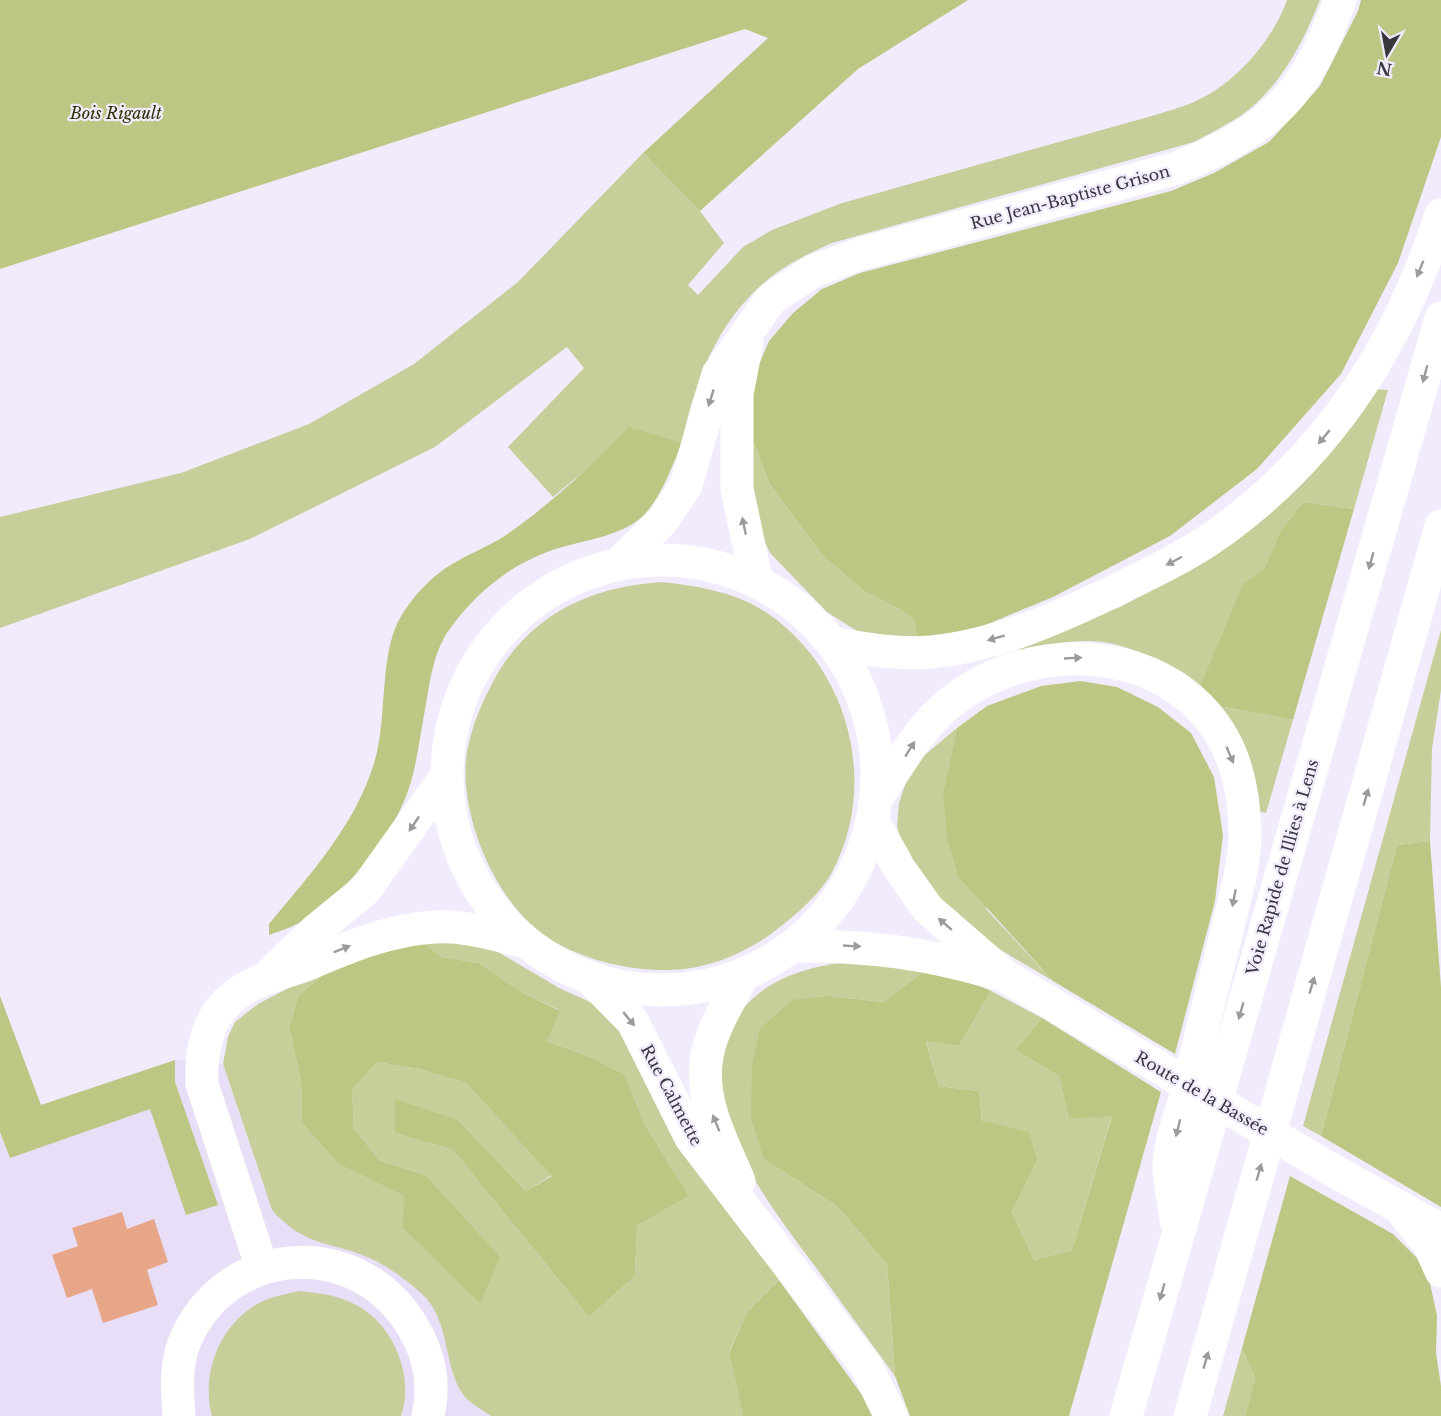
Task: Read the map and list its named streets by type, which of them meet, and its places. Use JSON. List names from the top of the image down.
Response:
{
  "streets": {
    "main road": [
      "Rue Jean-Baptiste Grison",
      "Voie Rapide de Illies à Lens",
      "Route de la Bassée",
      "Rue Calmette"
    ]
  },
  "parks": ["Bois Rigault"],
  "north": "bottom"
}
